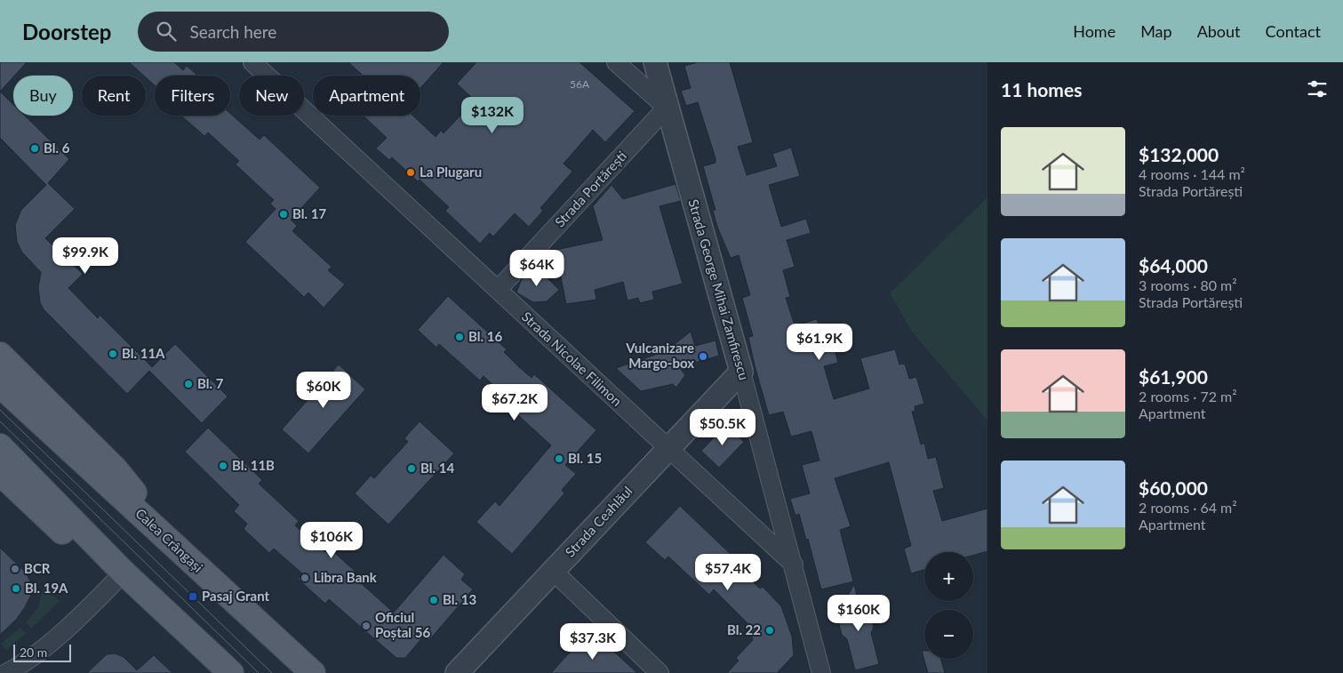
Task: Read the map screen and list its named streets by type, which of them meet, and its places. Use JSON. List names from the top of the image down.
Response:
{
  "streets": {
    "main road": ["Calea Crângași"],
    "street": [
      "Strada Portărești",
      "Strada George Mihai Zamfirescu",
      "Strada Nicolae Filimon",
      "Strada Ceahlăul"
    ]
  },
  "crossings": [
    ["Strada Portărești", "Strada George Mihai Zamfirescu"],
    ["Strada Portărești", "Strada Nicolae Filimon"],
    ["Strada George Mihai Zamfirescu", "Strada Nicolae Filimon"],
    ["Strada George Mihai Zamfirescu", "Strada Ceahlăul"],
    ["Strada Nicolae Filimon", "Strada Ceahlăul"]
  ],
  "places": {
    "other": [
      "Bl. 6",
      "La Plugaru",
      "Bl. 17",
      "Bl. 16",
      "Bl. 11A",
      "Vulcanizare Margo-box",
      "Bl. 7",
      "Bl. 15",
      "Bl. 11B",
      "Bl. 14",
      "BCR",
      "Libra Bank",
      "Bl. 19A",
      "Bl. 13",
      "Oficiul Poștal 56",
      "Bl. 22"
    ],
    "transit": ["Pasaj Grant"]
  },
  "house_numbers": ["56A"],
  "scale_bar": "20 m",
  "page": {
    "header": "Doorstep",
    "search": "Search here",
    "nav": [
      "Home",
      "Map",
      "About",
      "Contact"
    ],
    "heading": "11 homes",
    "chip": [
      "Buy",
      "Rent",
      "Filters",
      "New",
      "Apartment"
    ],
    "price": [
      "$132K",
      "$99.9K",
      "$64K",
      "$61.9K",
      "$60K",
      "$67.2K",
      "$50.5K",
      "$106K",
      "$57.4K",
      "$160K",
      "$37.3K"
    ],
    "list": [
      {
        "name": "$132,000",
        "note": "4 rooms · 144 m² · Strada Portărești"
      },
      {
        "name": "$64,000",
        "note": "3 rooms · 80 m² · Strada Portărești"
      },
      {
        "name": "$61,900",
        "note": "2 rooms · 72 m² · Apartment"
      },
      {
        "name": "$60,000",
        "note": "2 rooms · 64 m² · Apartment"
      }
    ],
    "map_buttons": ["+", "−"],
    "scale": "20 m"
  }
}
